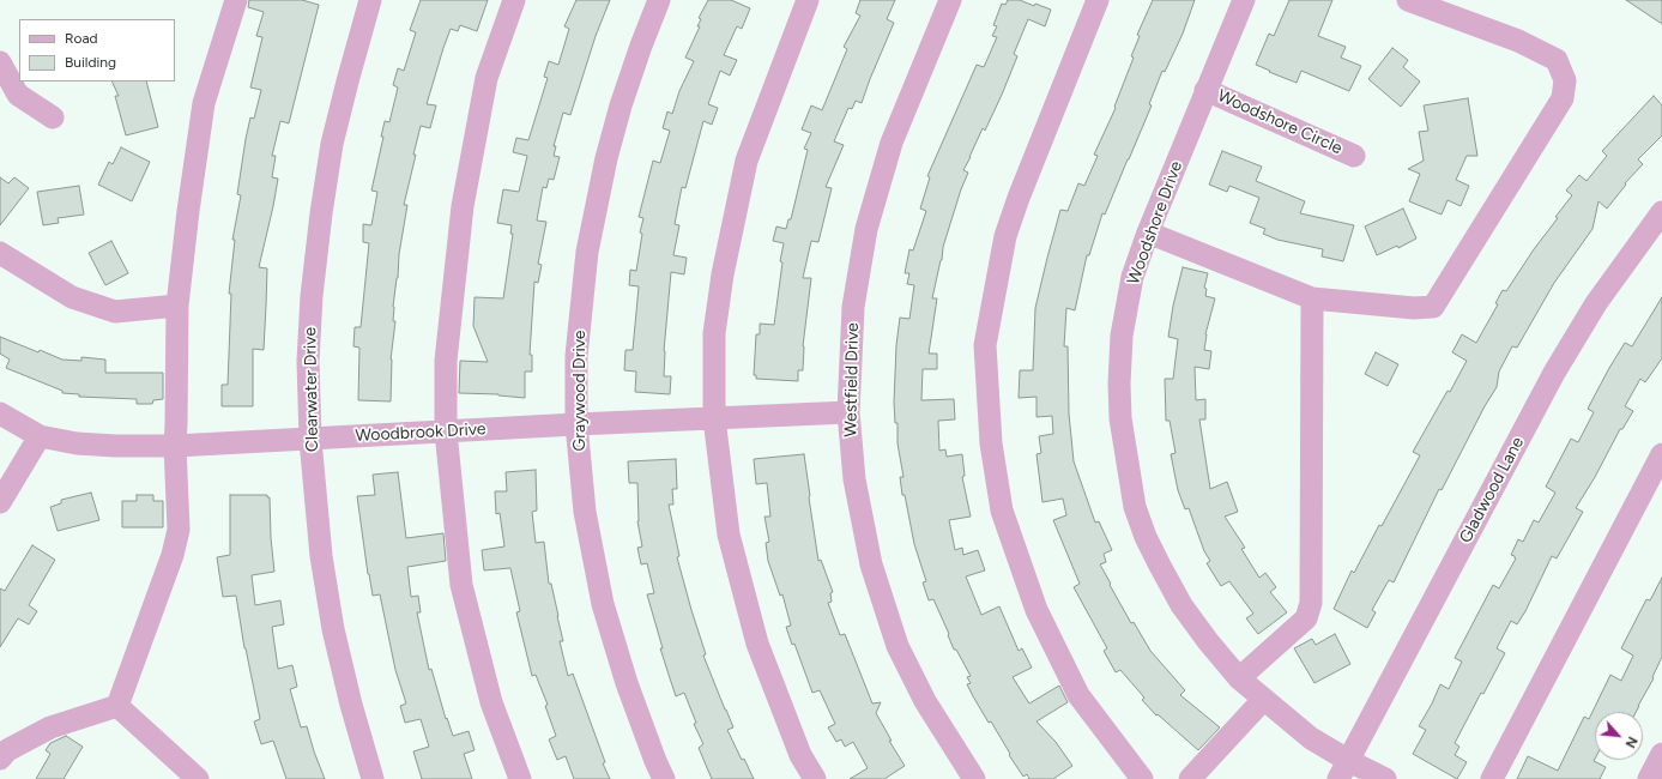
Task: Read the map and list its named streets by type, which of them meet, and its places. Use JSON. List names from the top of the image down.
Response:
{
  "streets": {
    "street": [
      "Woodshore Circle",
      "Woodshore Drive",
      "Westfield Drive",
      "Clearwater Drive",
      "Graywood Drive",
      "Woodbrook Drive",
      "Gladwood Lane"
    ]
  },
  "crossings": [
    ["Woodshore Circle", "Woodshore Drive"],
    ["Woodshore Drive", "Gladwood Lane"],
    ["Westfield Drive", "Woodbrook Drive"],
    ["Clearwater Drive", "Woodbrook Drive"],
    ["Graywood Drive", "Woodbrook Drive"]
  ],
  "legend": ["Road", "Building"],
  "north": "bottom right"
}
